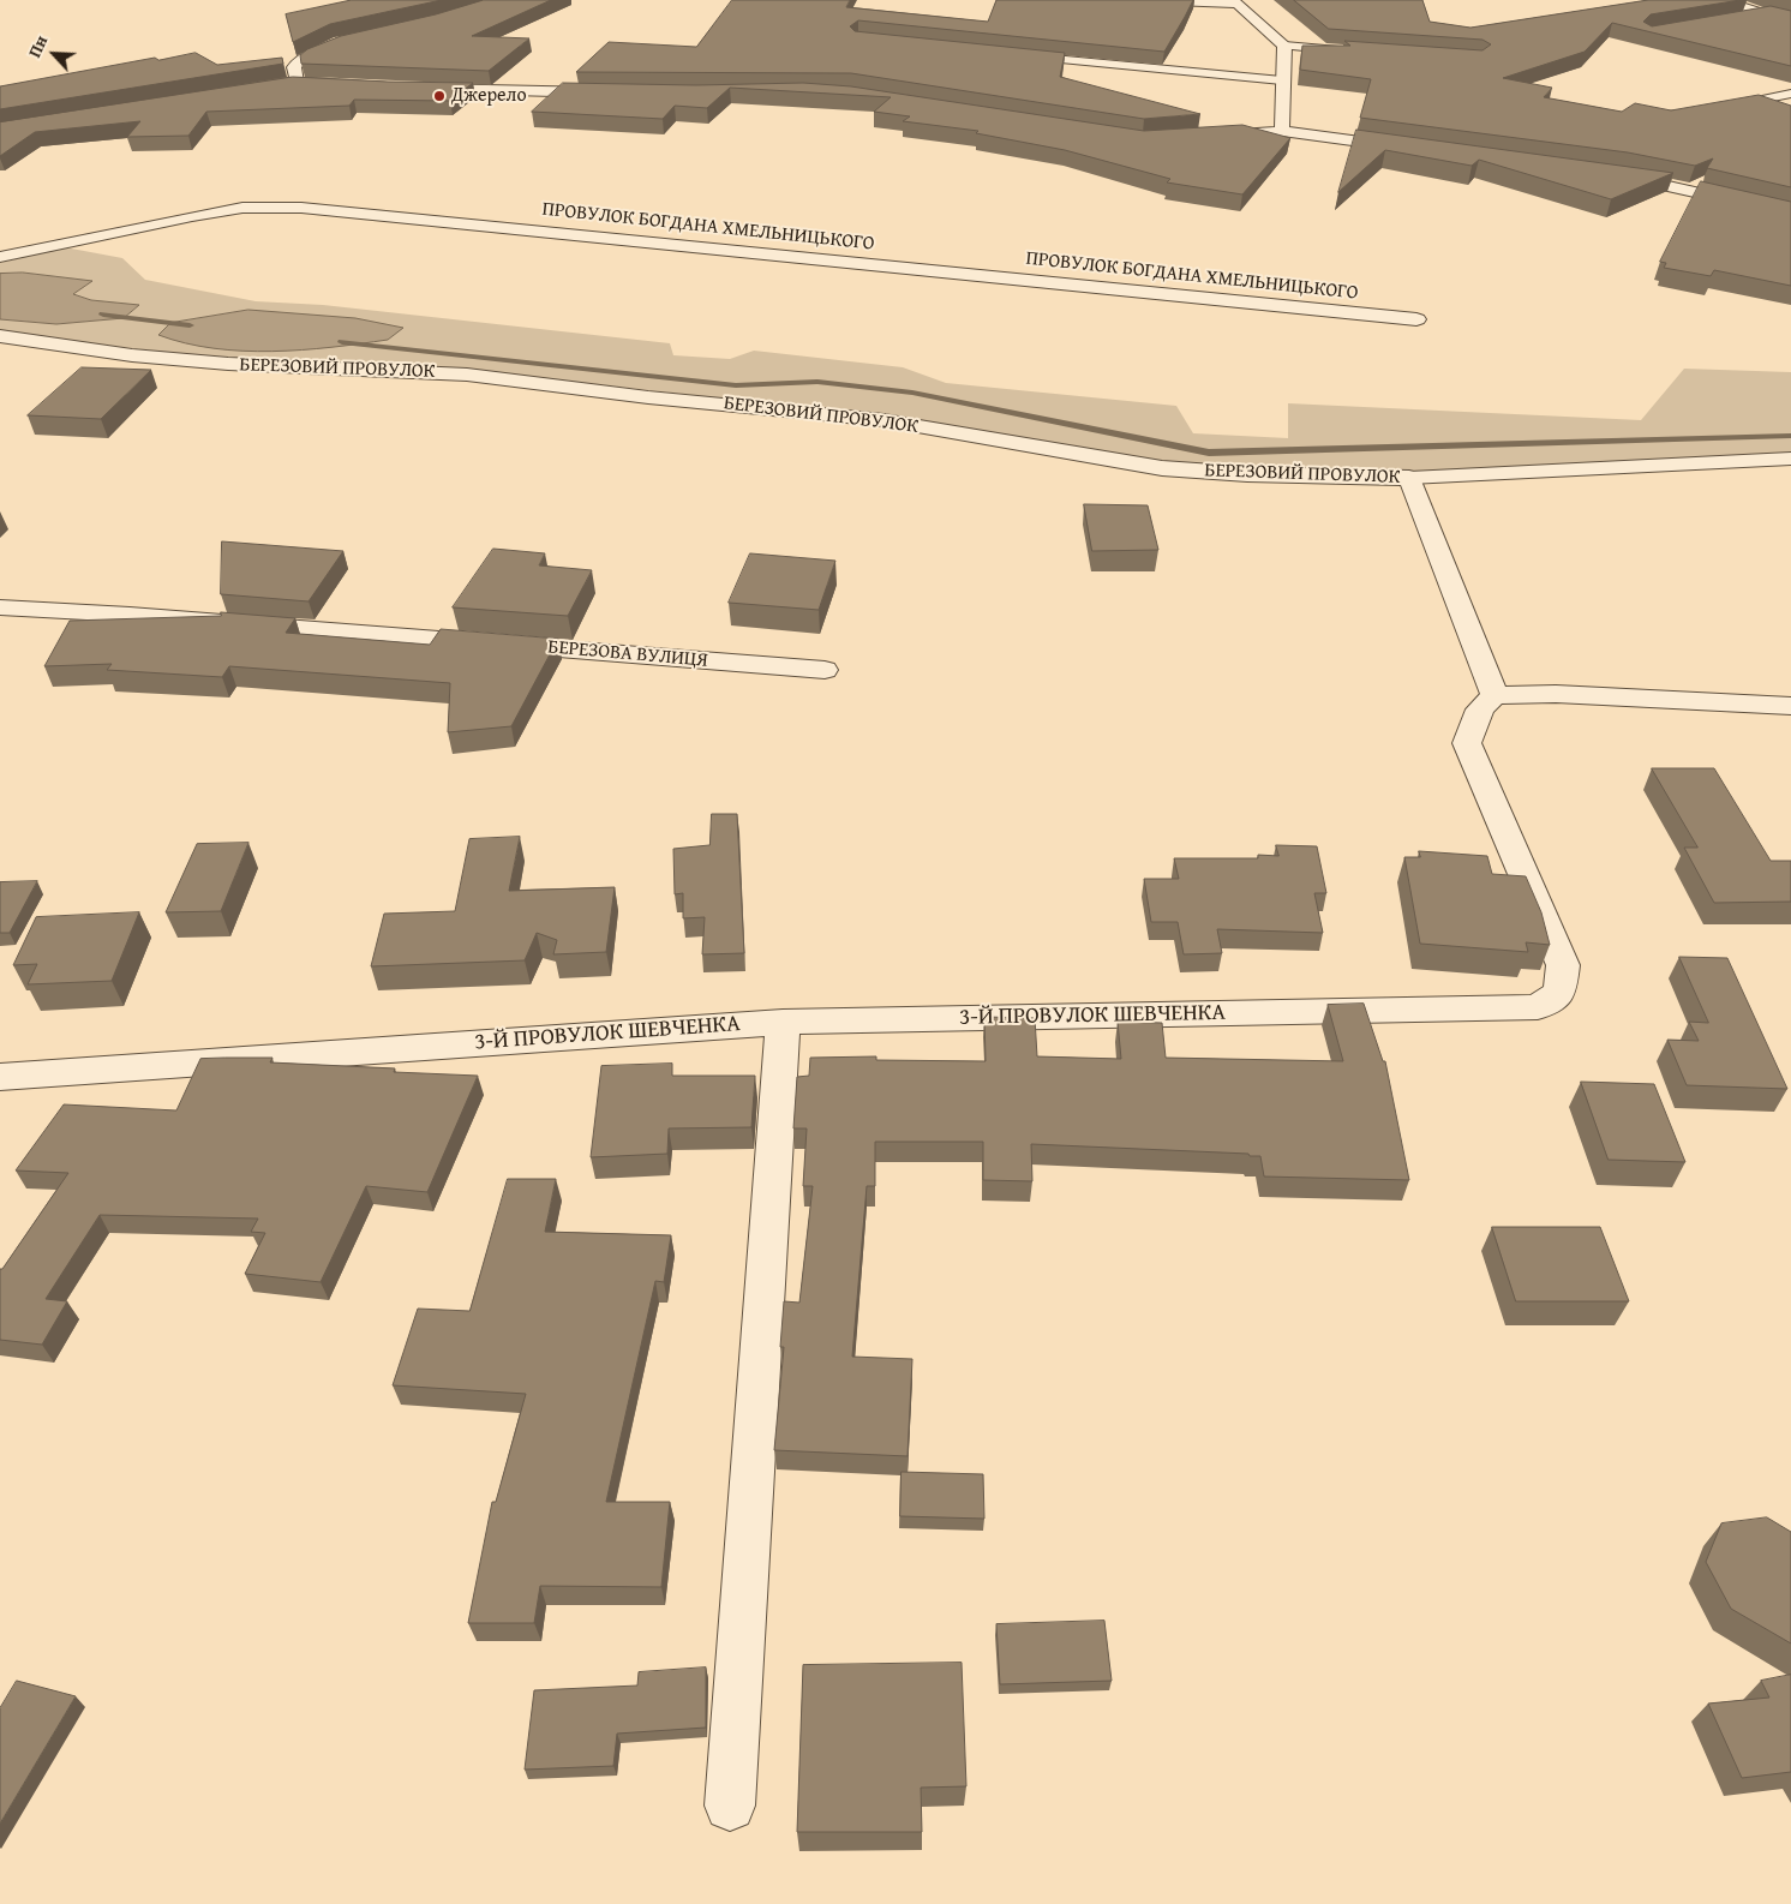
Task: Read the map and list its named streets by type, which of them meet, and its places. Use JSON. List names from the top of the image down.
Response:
{
  "streets": {
    "street": [
      "ПРОВУЛОК БОГДАНА ХМЕЛЬНИЦЬКОГО",
      "БЕРЕЗОВИЙ ПРОВУЛОК",
      "БЕРЕЗОВА ВУЛИЦЯ",
      "3-Й ПРОВУЛОК ШЕВЧЕНКА"
    ]
  },
  "crossings": [
    ["БЕРЕЗОВИЙ ПРОВУЛОК", "3-Й ПРОВУЛОК ШЕВЧЕНКА"]
  ],
  "places": ["Джерело"],
  "north": "top left"
}
